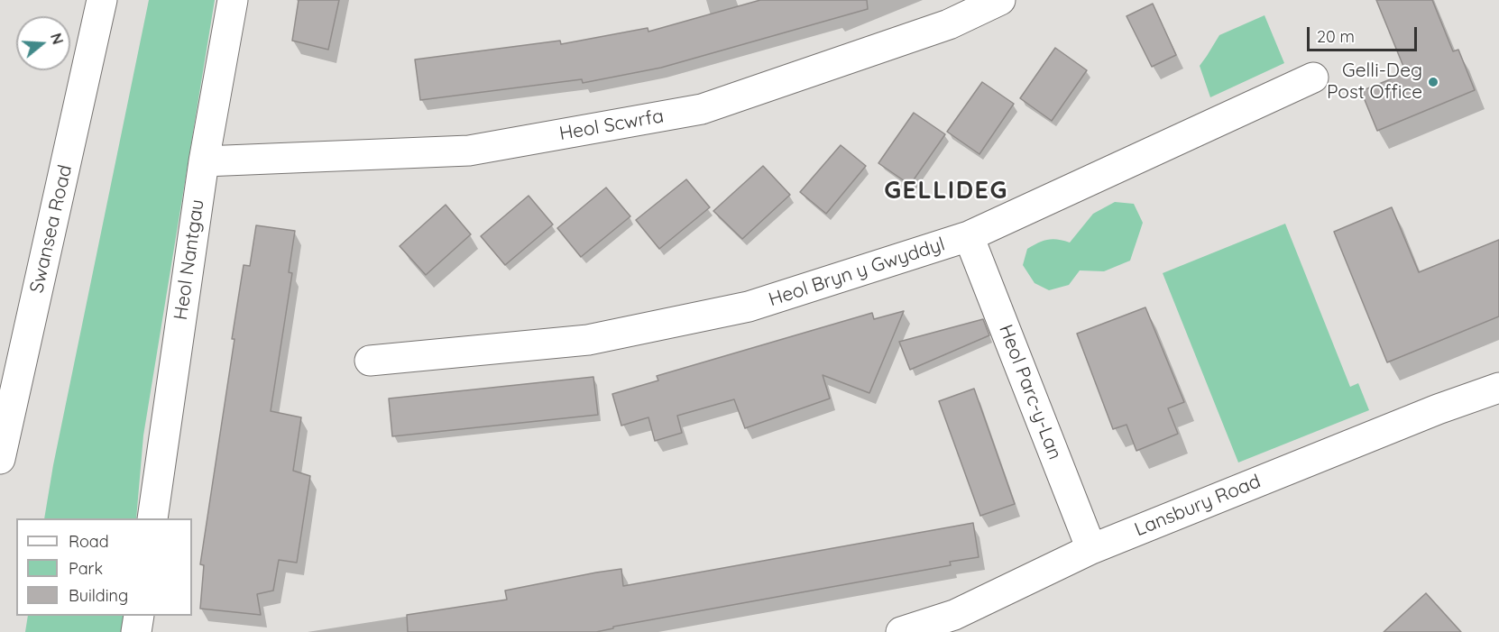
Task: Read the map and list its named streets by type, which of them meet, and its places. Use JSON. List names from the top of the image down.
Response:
{
  "streets": {
    "street": [
      "Heol Scwrfa",
      "Swansea Road",
      "Heol Nantgau",
      "Heol Bryn y Gwyddyl",
      "Heol Parc-y-Lan",
      "Lansbury Road"
    ]
  },
  "crossings": [
    ["Heol Scwrfa", "Heol Nantgau"],
    ["Heol Bryn y Gwyddyl", "Heol Parc-y-Lan"],
    ["Heol Parc-y-Lan", "Lansbury Road"]
  ],
  "districts": ["GELLIDEG"],
  "places": ["Gelli-Deg Post Office"],
  "legend": ["Road", "Park", "Building"],
  "scale_bar": "20 m",
  "north": "right"
}
